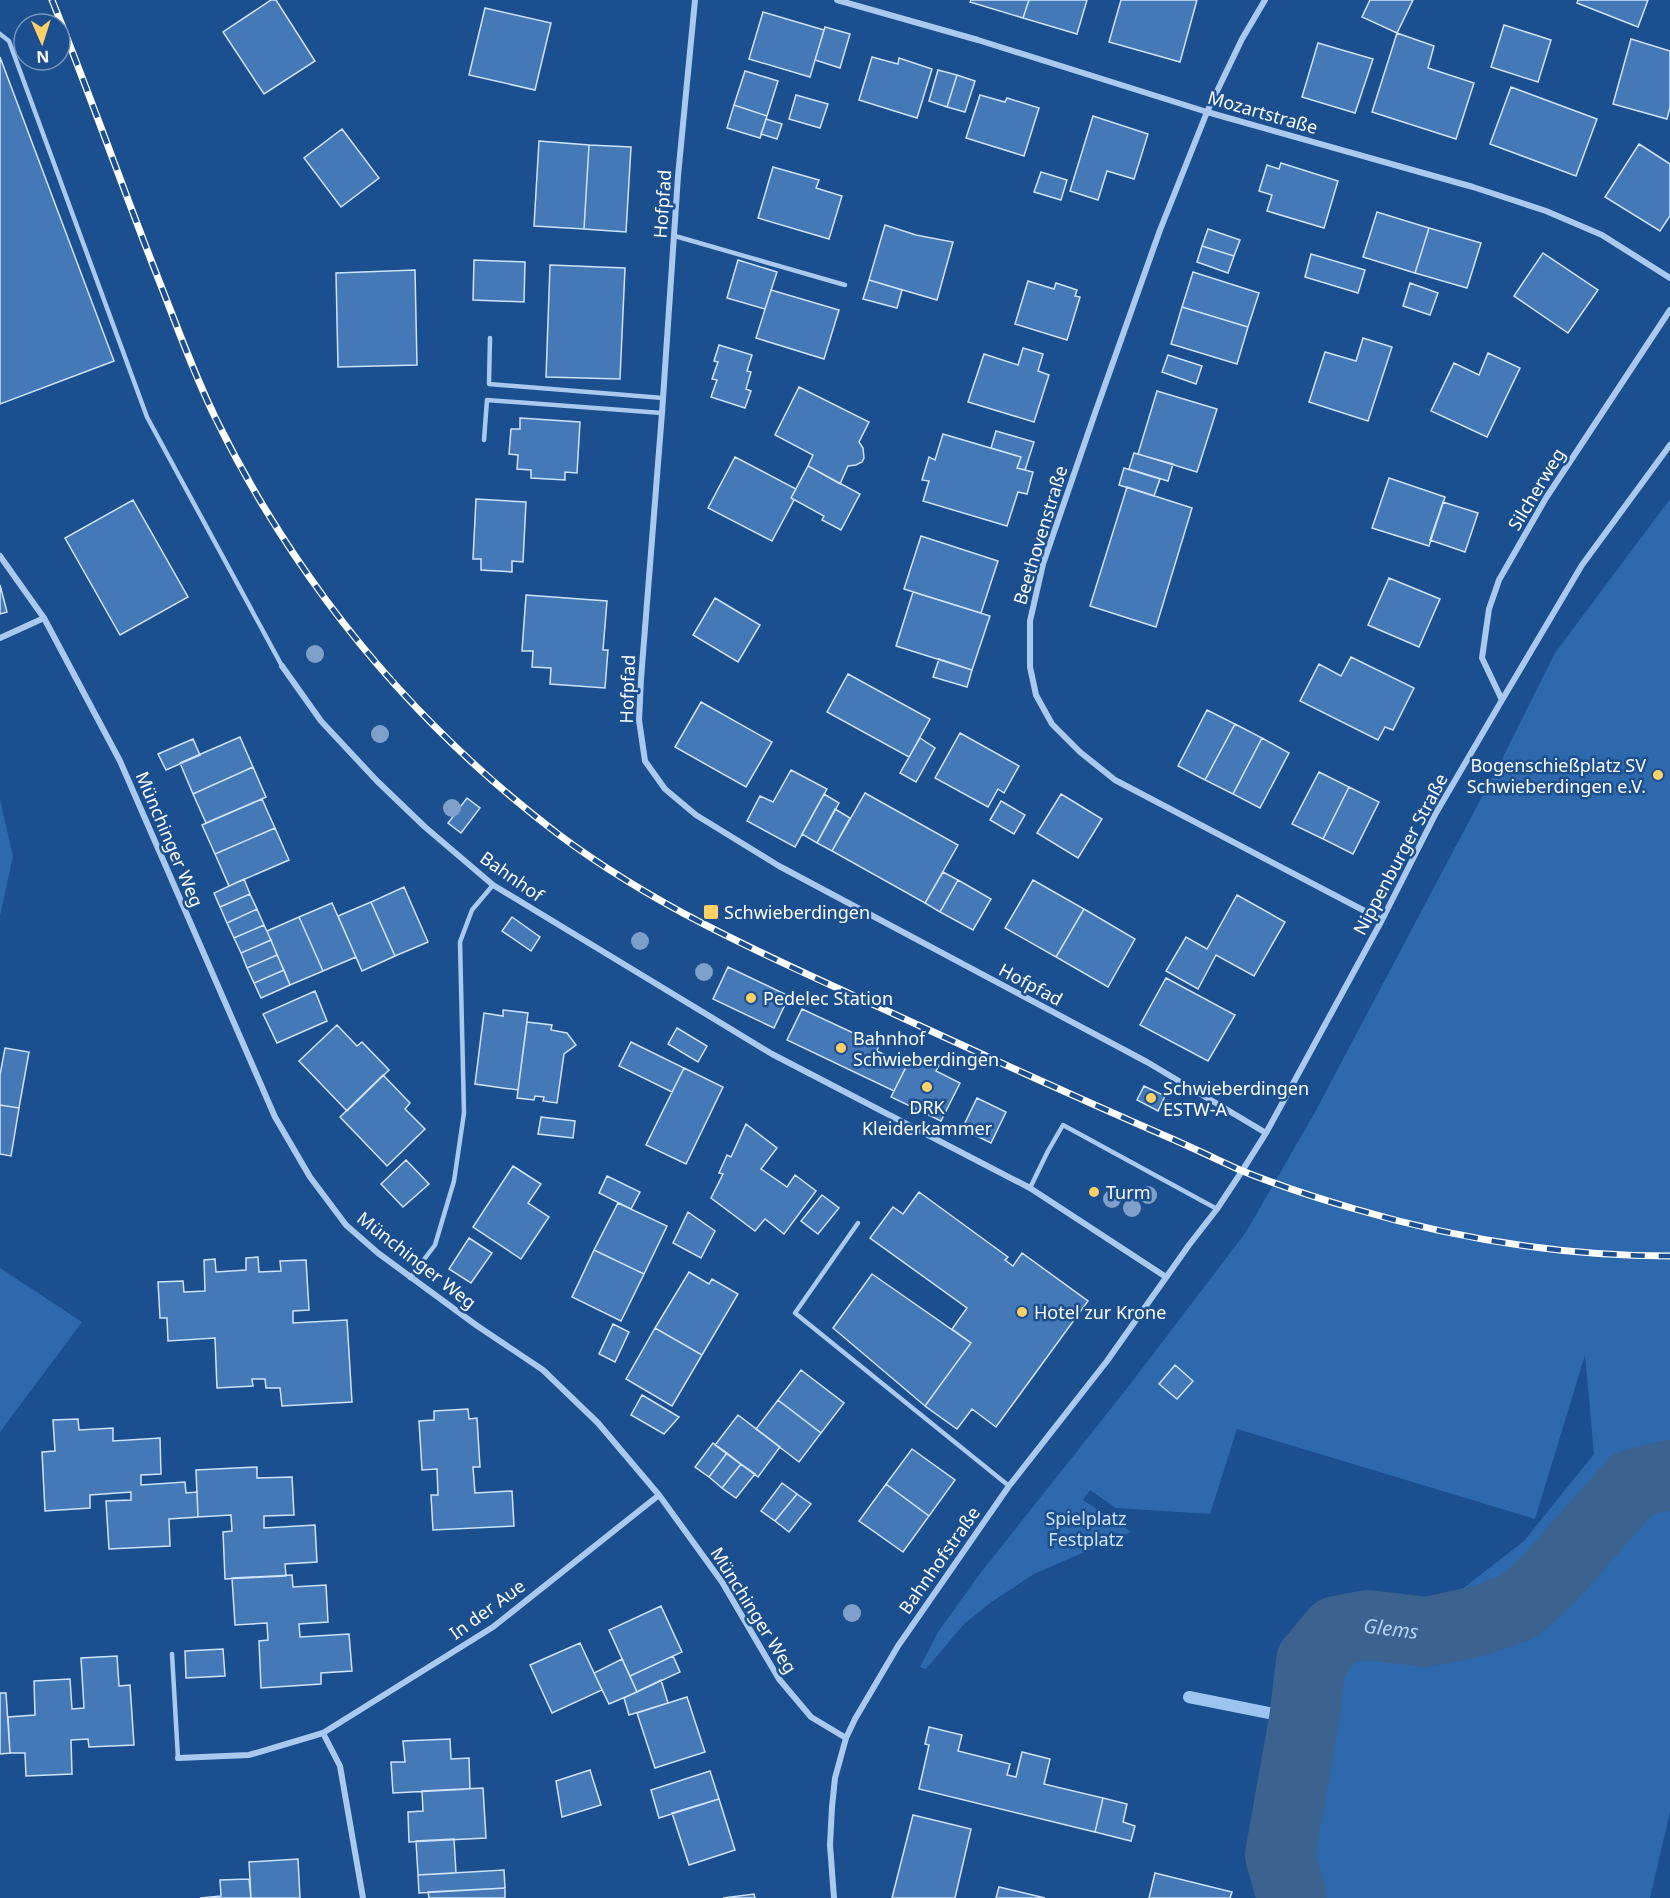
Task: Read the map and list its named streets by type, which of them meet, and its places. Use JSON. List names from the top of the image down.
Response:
{
  "streets": {
    "street": [
      "Mozartstraße",
      "Hofpfad",
      "Silcherweg",
      "Beethovenstraße",
      "Münchinger Weg",
      "Nippenburger Straße",
      "Bahnhof",
      "Bahnhofstraße",
      "In der Aue"
    ]
  },
  "crossings": [
    ["Mozartstraße", "Beethovenstraße"],
    ["Hofpfad", "Nippenburger Straße"],
    ["Hofpfad", "Bahnhofstraße"],
    ["Silcherweg", "Nippenburger Straße"],
    ["Beethovenstraße", "Nippenburger Straße"],
    ["Münchinger Weg", "Bahnhofstraße"],
    ["Münchinger Weg", "In der Aue"],
    ["Nippenburger Straße", "Bahnhofstraße"]
  ],
  "water": ["Glems"],
  "parks": ["Spielplatz Festplatz"],
  "places": {
    "other": [
      "Bogenschießplatz SV Schwieberdingen e.V.",
      "Pedelec Station",
      "Bahnhof Schwieberdingen",
      "DRK Kleiderkammer",
      "Schwieberdingen ESTW-A",
      "Turm",
      "Hotel zur Krone"
    ],
    "transit": ["Schwieberdingen"]
  },
  "north": "bottom"
}
